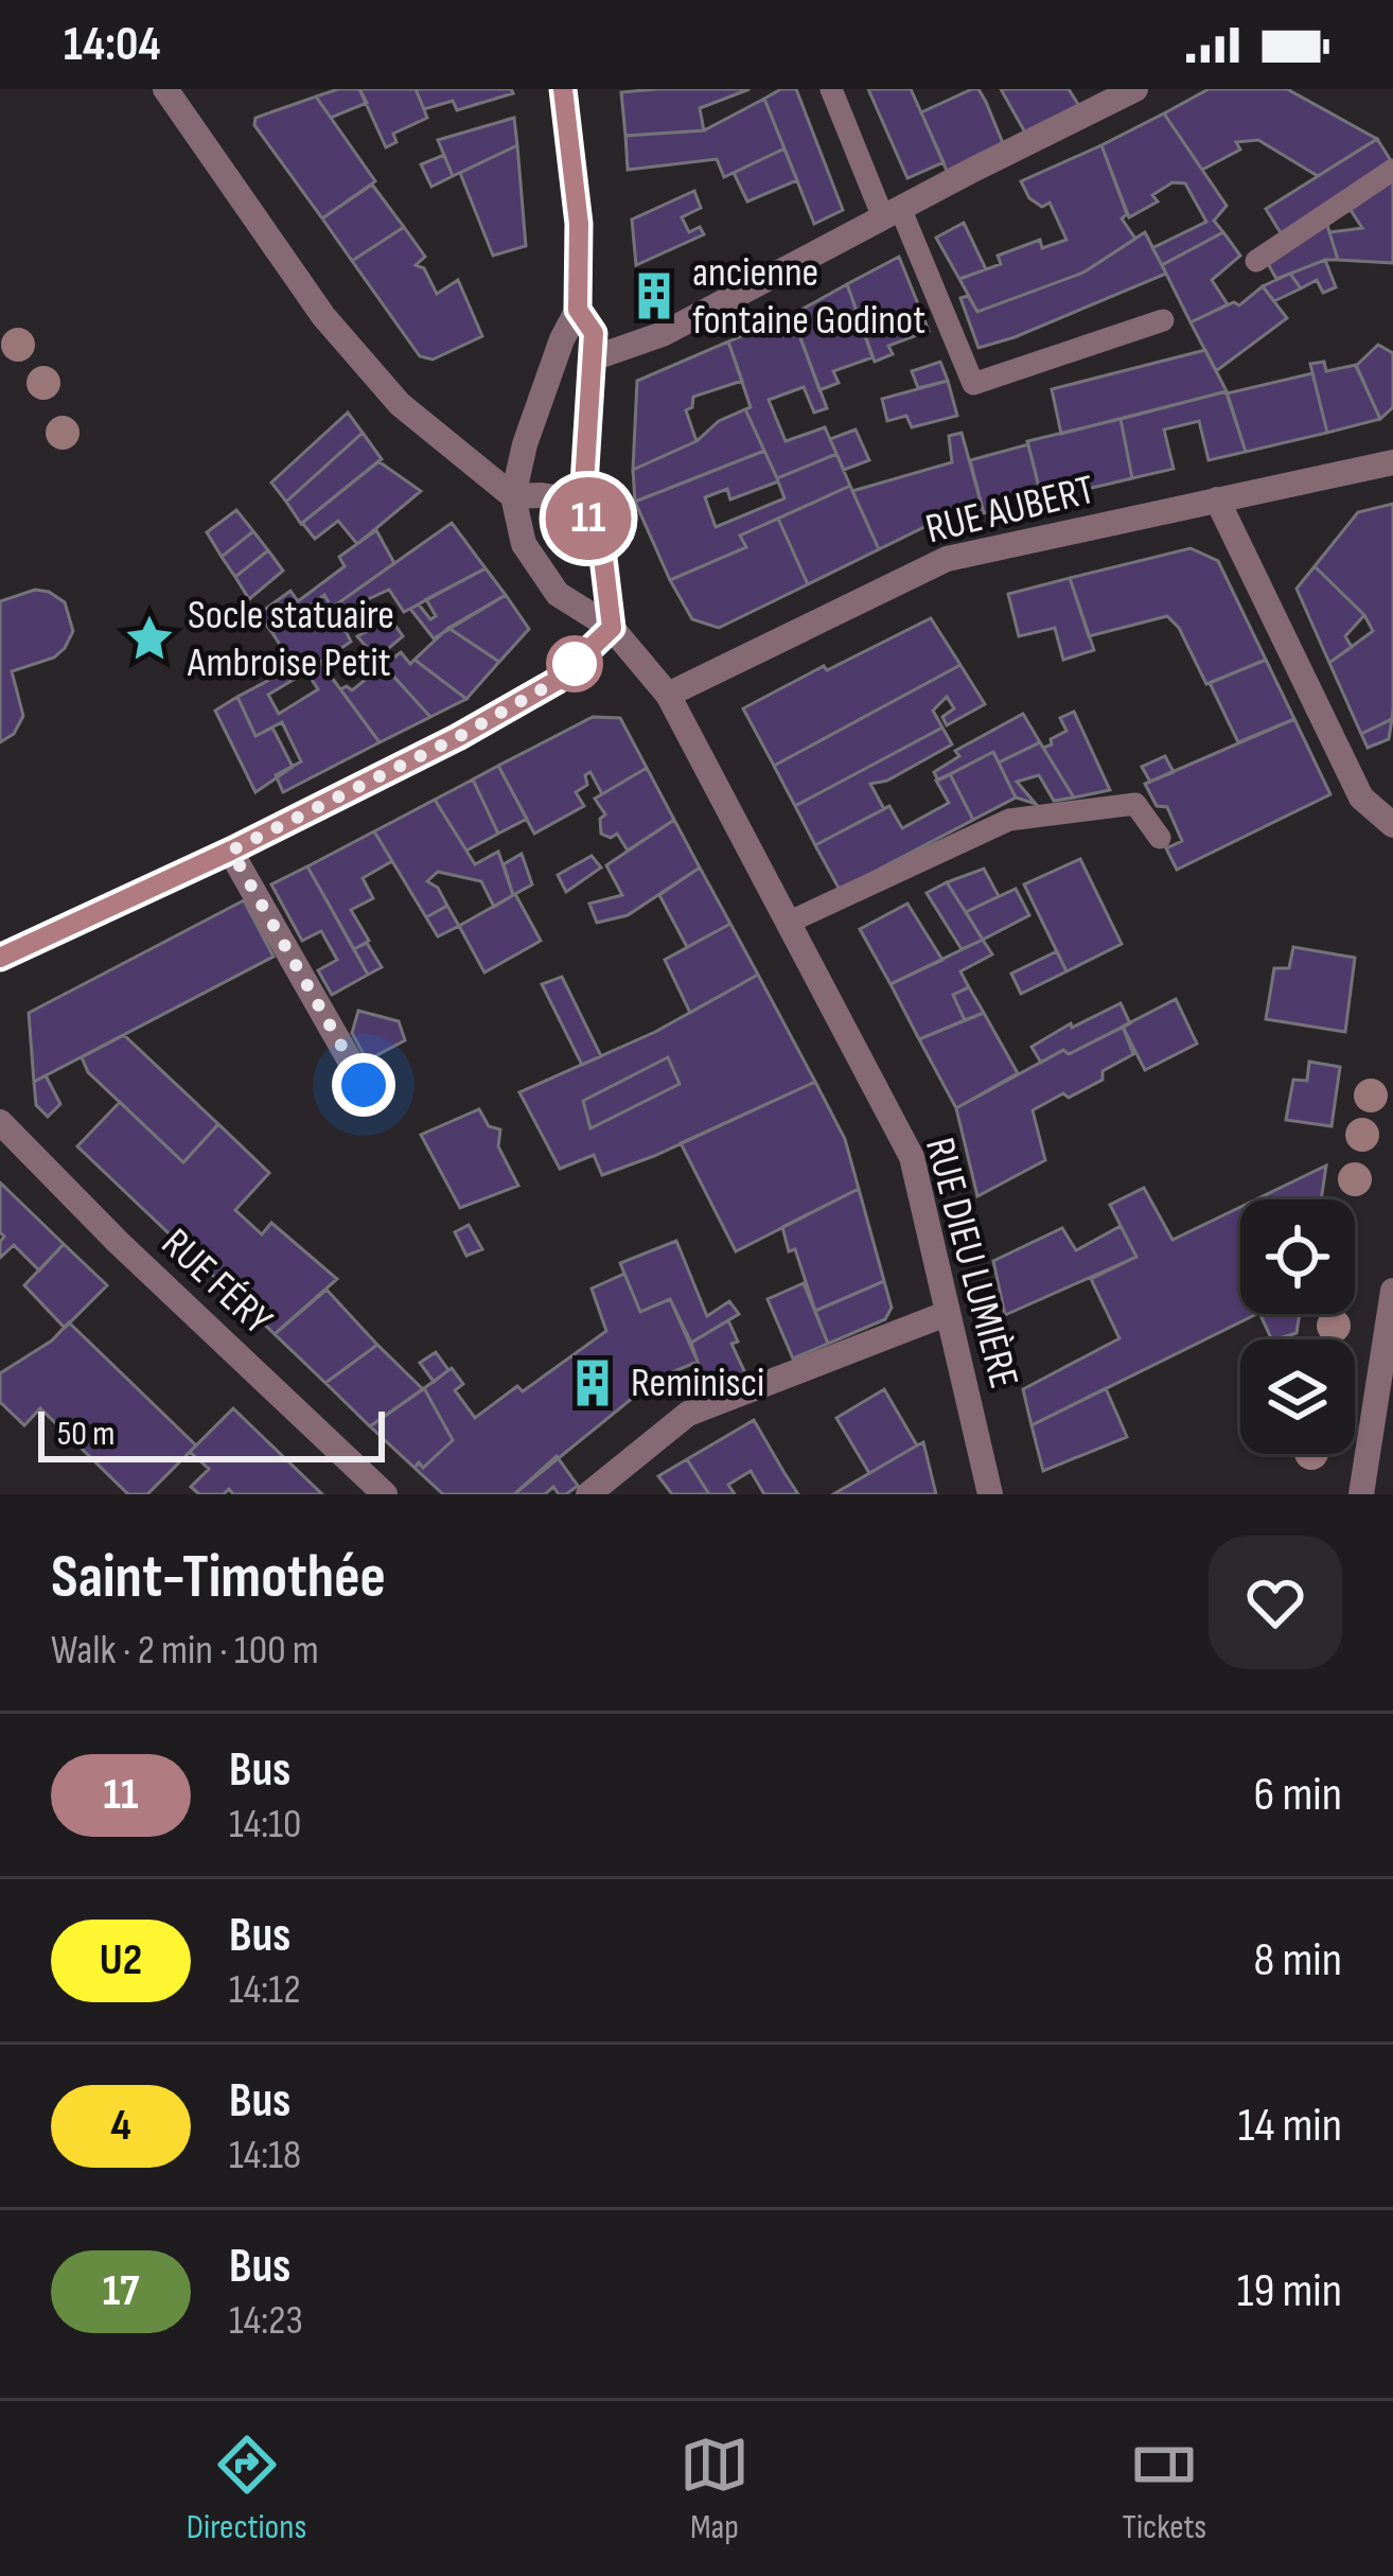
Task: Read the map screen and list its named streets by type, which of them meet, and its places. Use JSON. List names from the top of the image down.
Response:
{
  "streets": {
    "street": ["RUE AUBERT", "RUE DIEU LUMIÈRE", "RUE FÉRY"]
  },
  "crossings": [
    ["RUE AUBERT", "RUE DIEU LUMIÈRE"]
  ],
  "places": {
    "building": ["ancienne fontaine Godinot", "Reminisci"],
    "place": ["Socle statuaire Ambroise Petit"]
  },
  "lines": ["bus line 11"],
  "scale_bar": "50 m",
  "page": {
    "status": "14:04",
    "on_map": "11",
    "scale": "50 m",
    "heading": ["Saint-Timothée", "Walk · 2 min · 100 m"],
    "list": [
      {
        "mark": "11",
        "name": "Bus",
        "note": "14:10",
        "value": "6 min"
      },
      {
        "mark": "U2",
        "name": "Bus",
        "note": "14:12",
        "value": "8 min"
      },
      {
        "mark": "4",
        "name": "Bus",
        "note": "14:18",
        "value": "14 min"
      },
      {
        "mark": "17",
        "name": "Bus",
        "note": "14:23",
        "value": "19 min"
      }
    ],
    "tabs": ["Directions", "Map", "Tickets"]
  }
}
